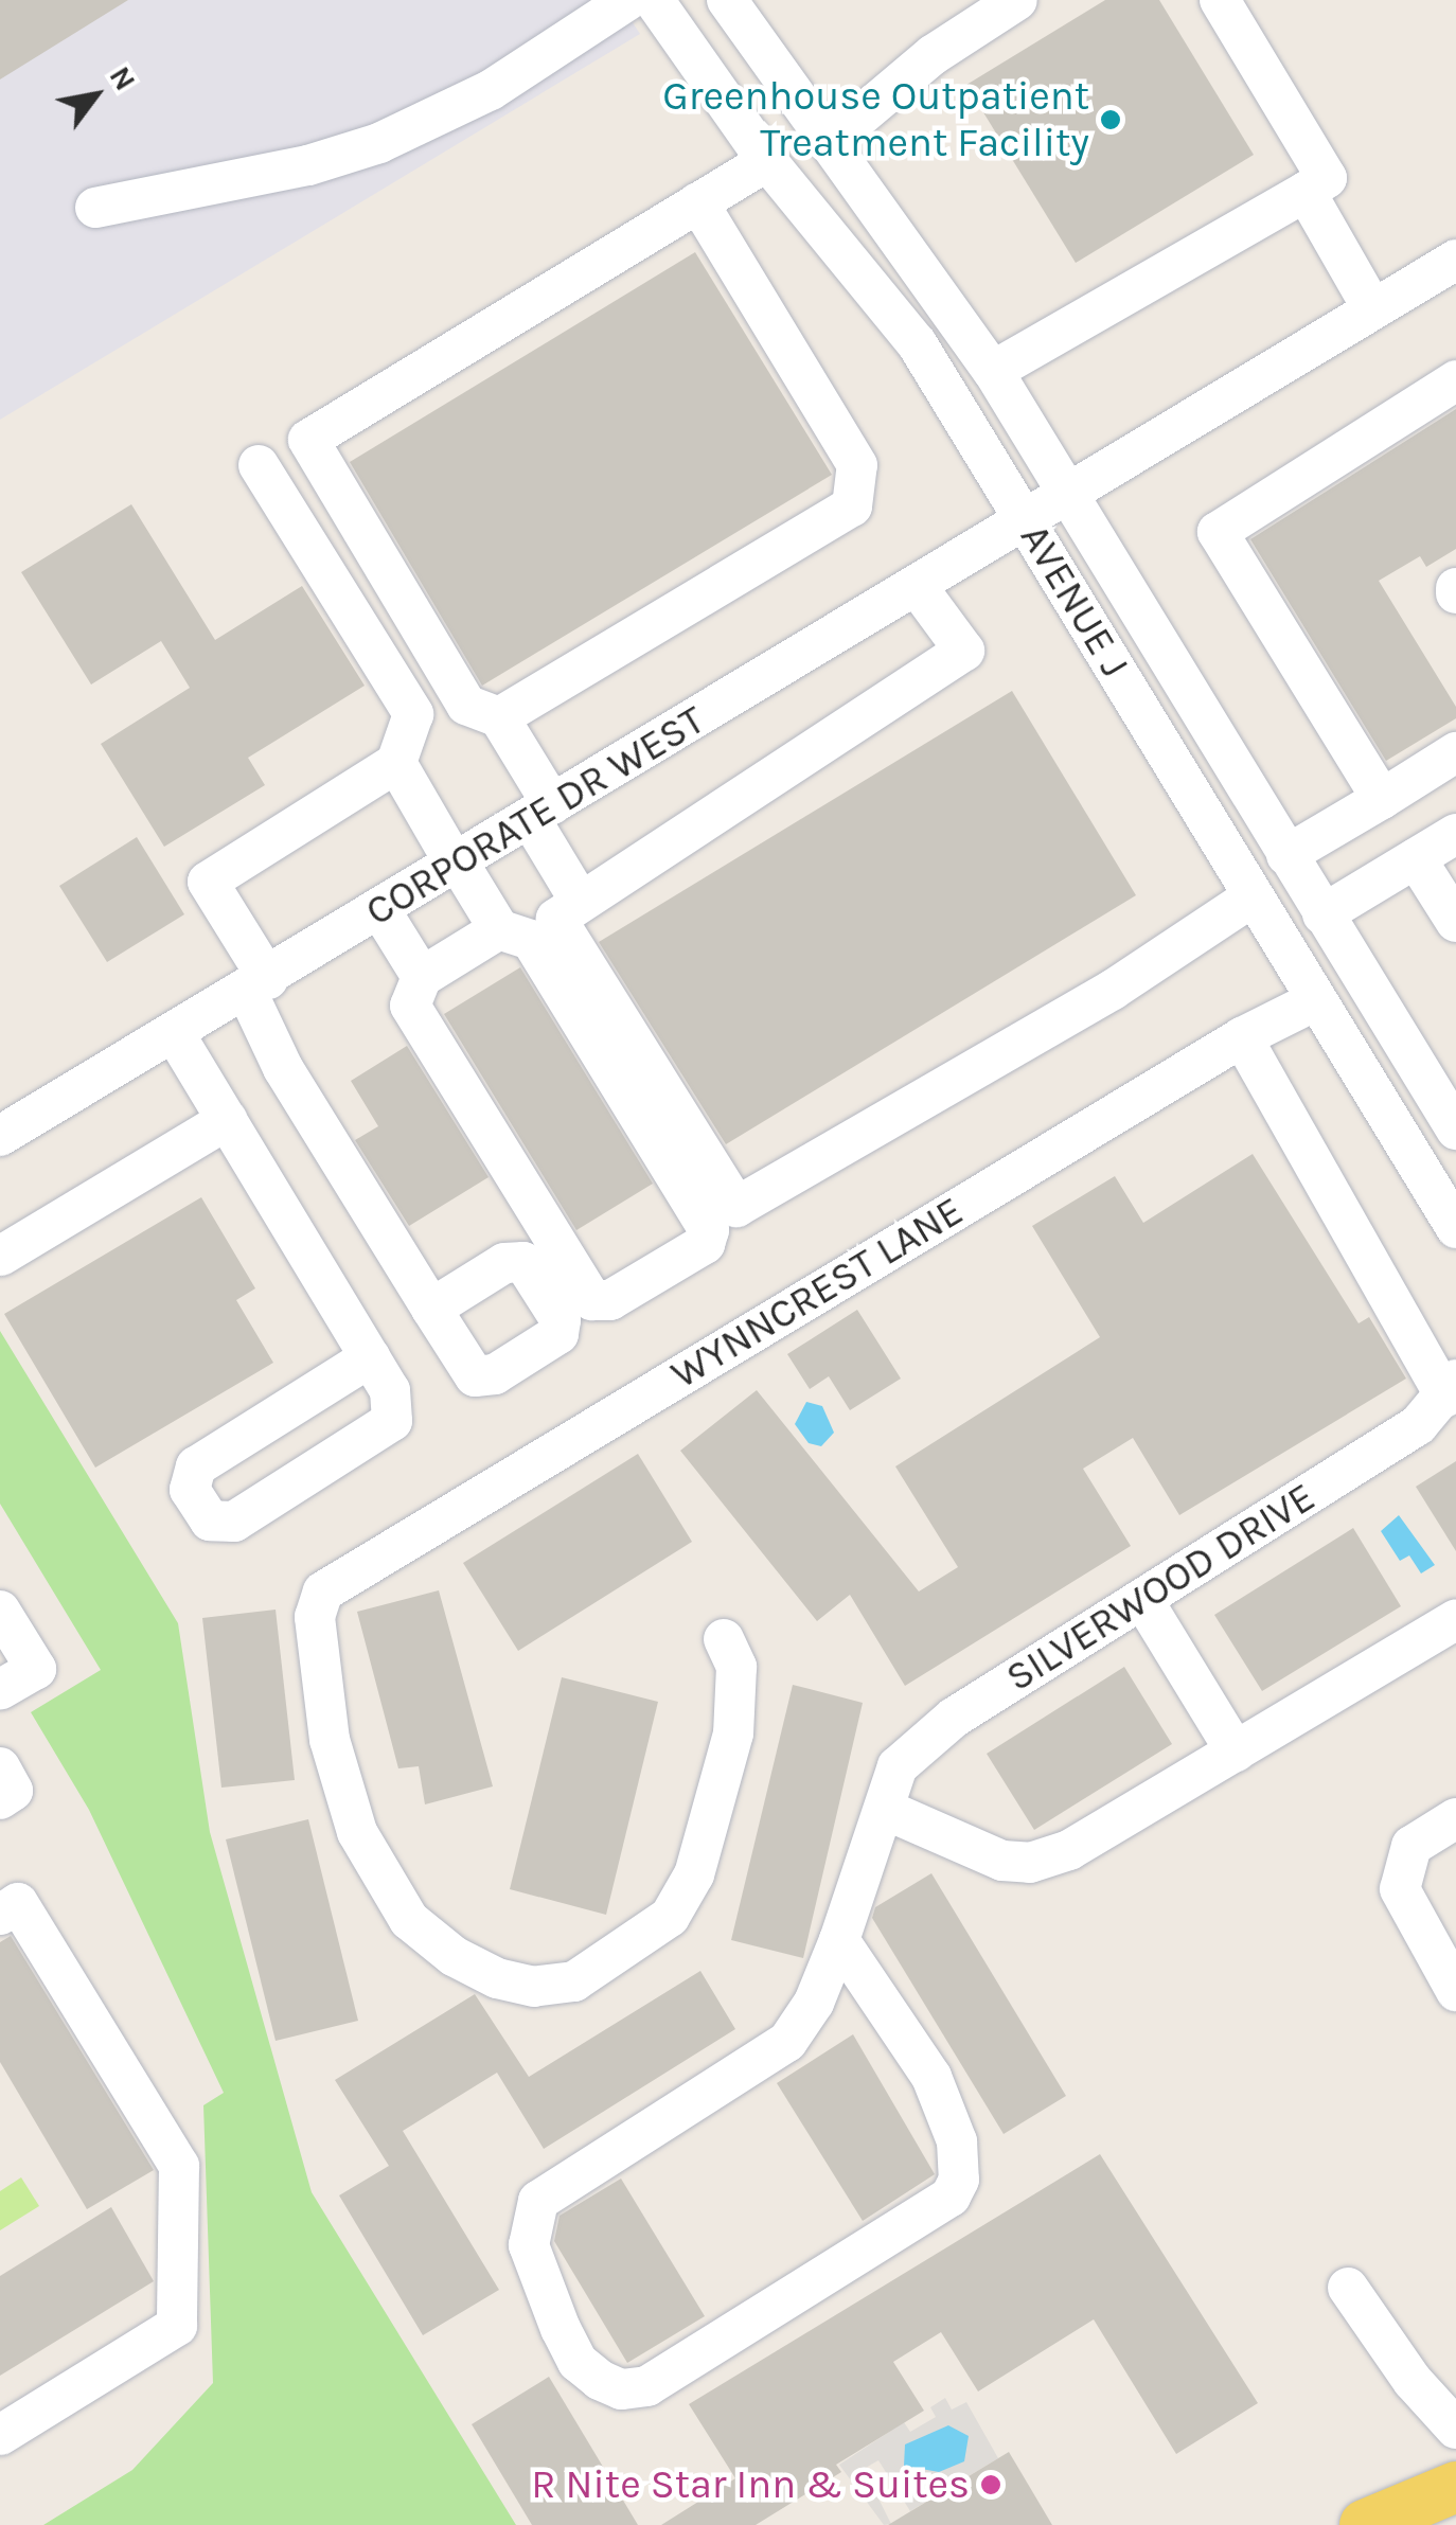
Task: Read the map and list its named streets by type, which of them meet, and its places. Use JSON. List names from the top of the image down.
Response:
{
  "streets": {
    "street": [
      "AVENUE J",
      "CORPORATE DR WEST",
      "WYNNCREST LANE",
      "SILVERWOOD DRIVE"
    ]
  },
  "crossings": [
    ["AVENUE J", "CORPORATE DR WEST"],
    ["AVENUE J", "WYNNCREST LANE"]
  ],
  "places": ["Greenhouse Outpatient Treatment Facility", "R Nite Star Inn & Suites"],
  "north": "top right"
}
